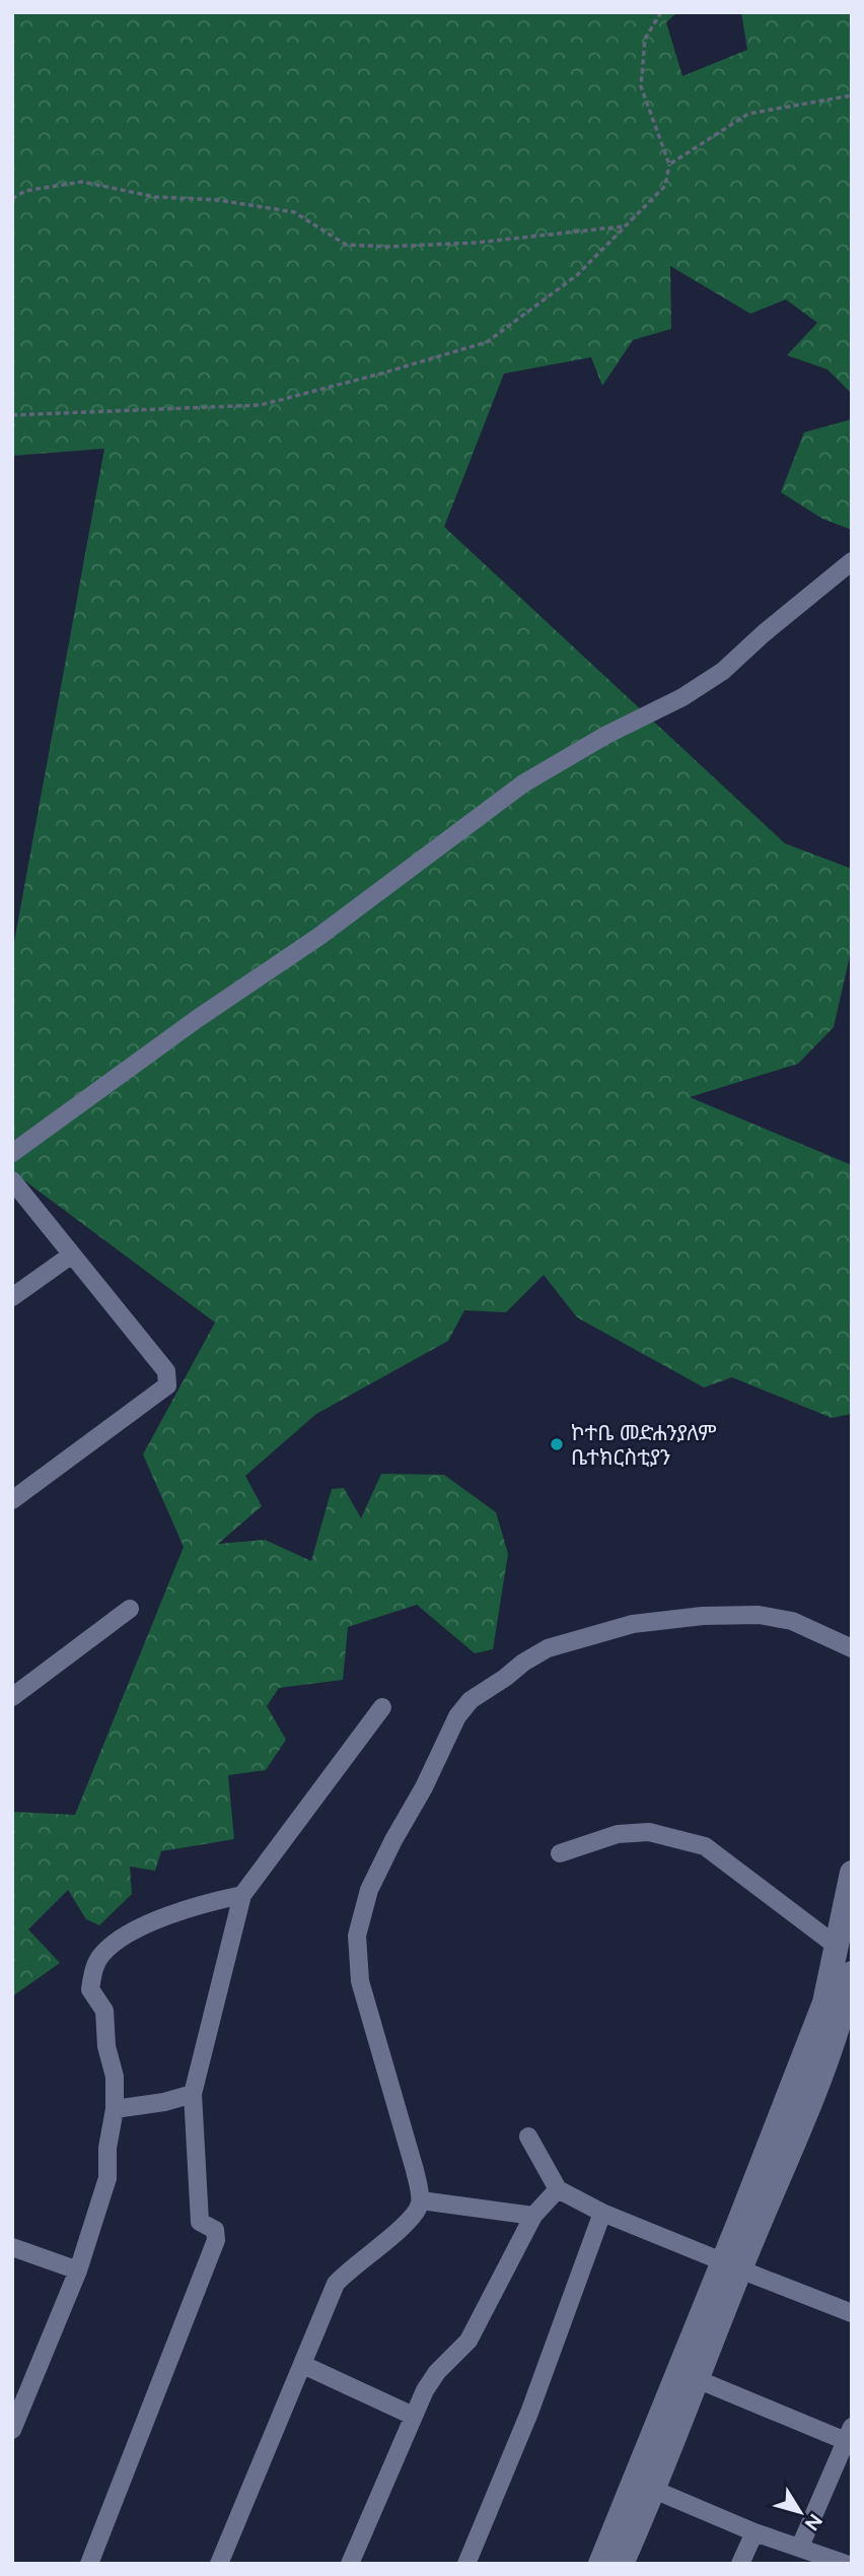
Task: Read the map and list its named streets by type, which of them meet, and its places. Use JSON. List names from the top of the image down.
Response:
{
  "places": ["ኮተቤ መድሐንያለም ቤተክርስቲያን"],
  "north": "bottom right"
}
